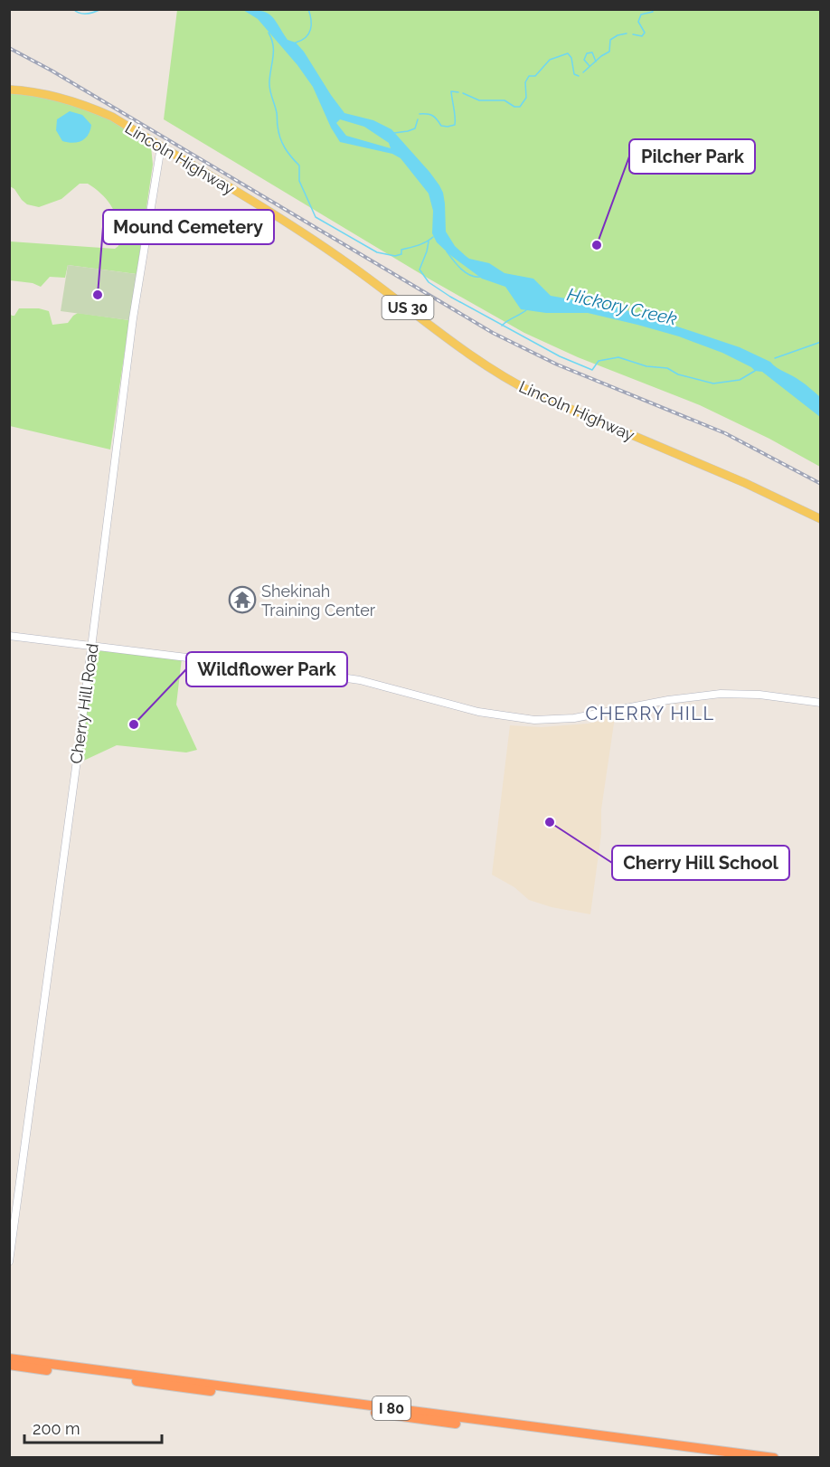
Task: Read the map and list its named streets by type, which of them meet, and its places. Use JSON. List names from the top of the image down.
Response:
{
  "streets": {
    "highway": ["I 80"],
    "main road": ["Lincoln Highway", "US 30"],
    "street": ["Cherry Hill Road"]
  },
  "crossings": [
    ["Lincoln Highway", "Cherry Hill Road"]
  ],
  "districts": ["CHERRY HILL"],
  "water": ["Hickory Creek"],
  "places": {
    "other": [
      "Pilcher Park",
      "Mound Cemetery",
      "Wildflower Park",
      "Cherry Hill School"
    ],
    "temple": ["Shekinah Training Center"]
  },
  "scale_bar": "200 m"
}
